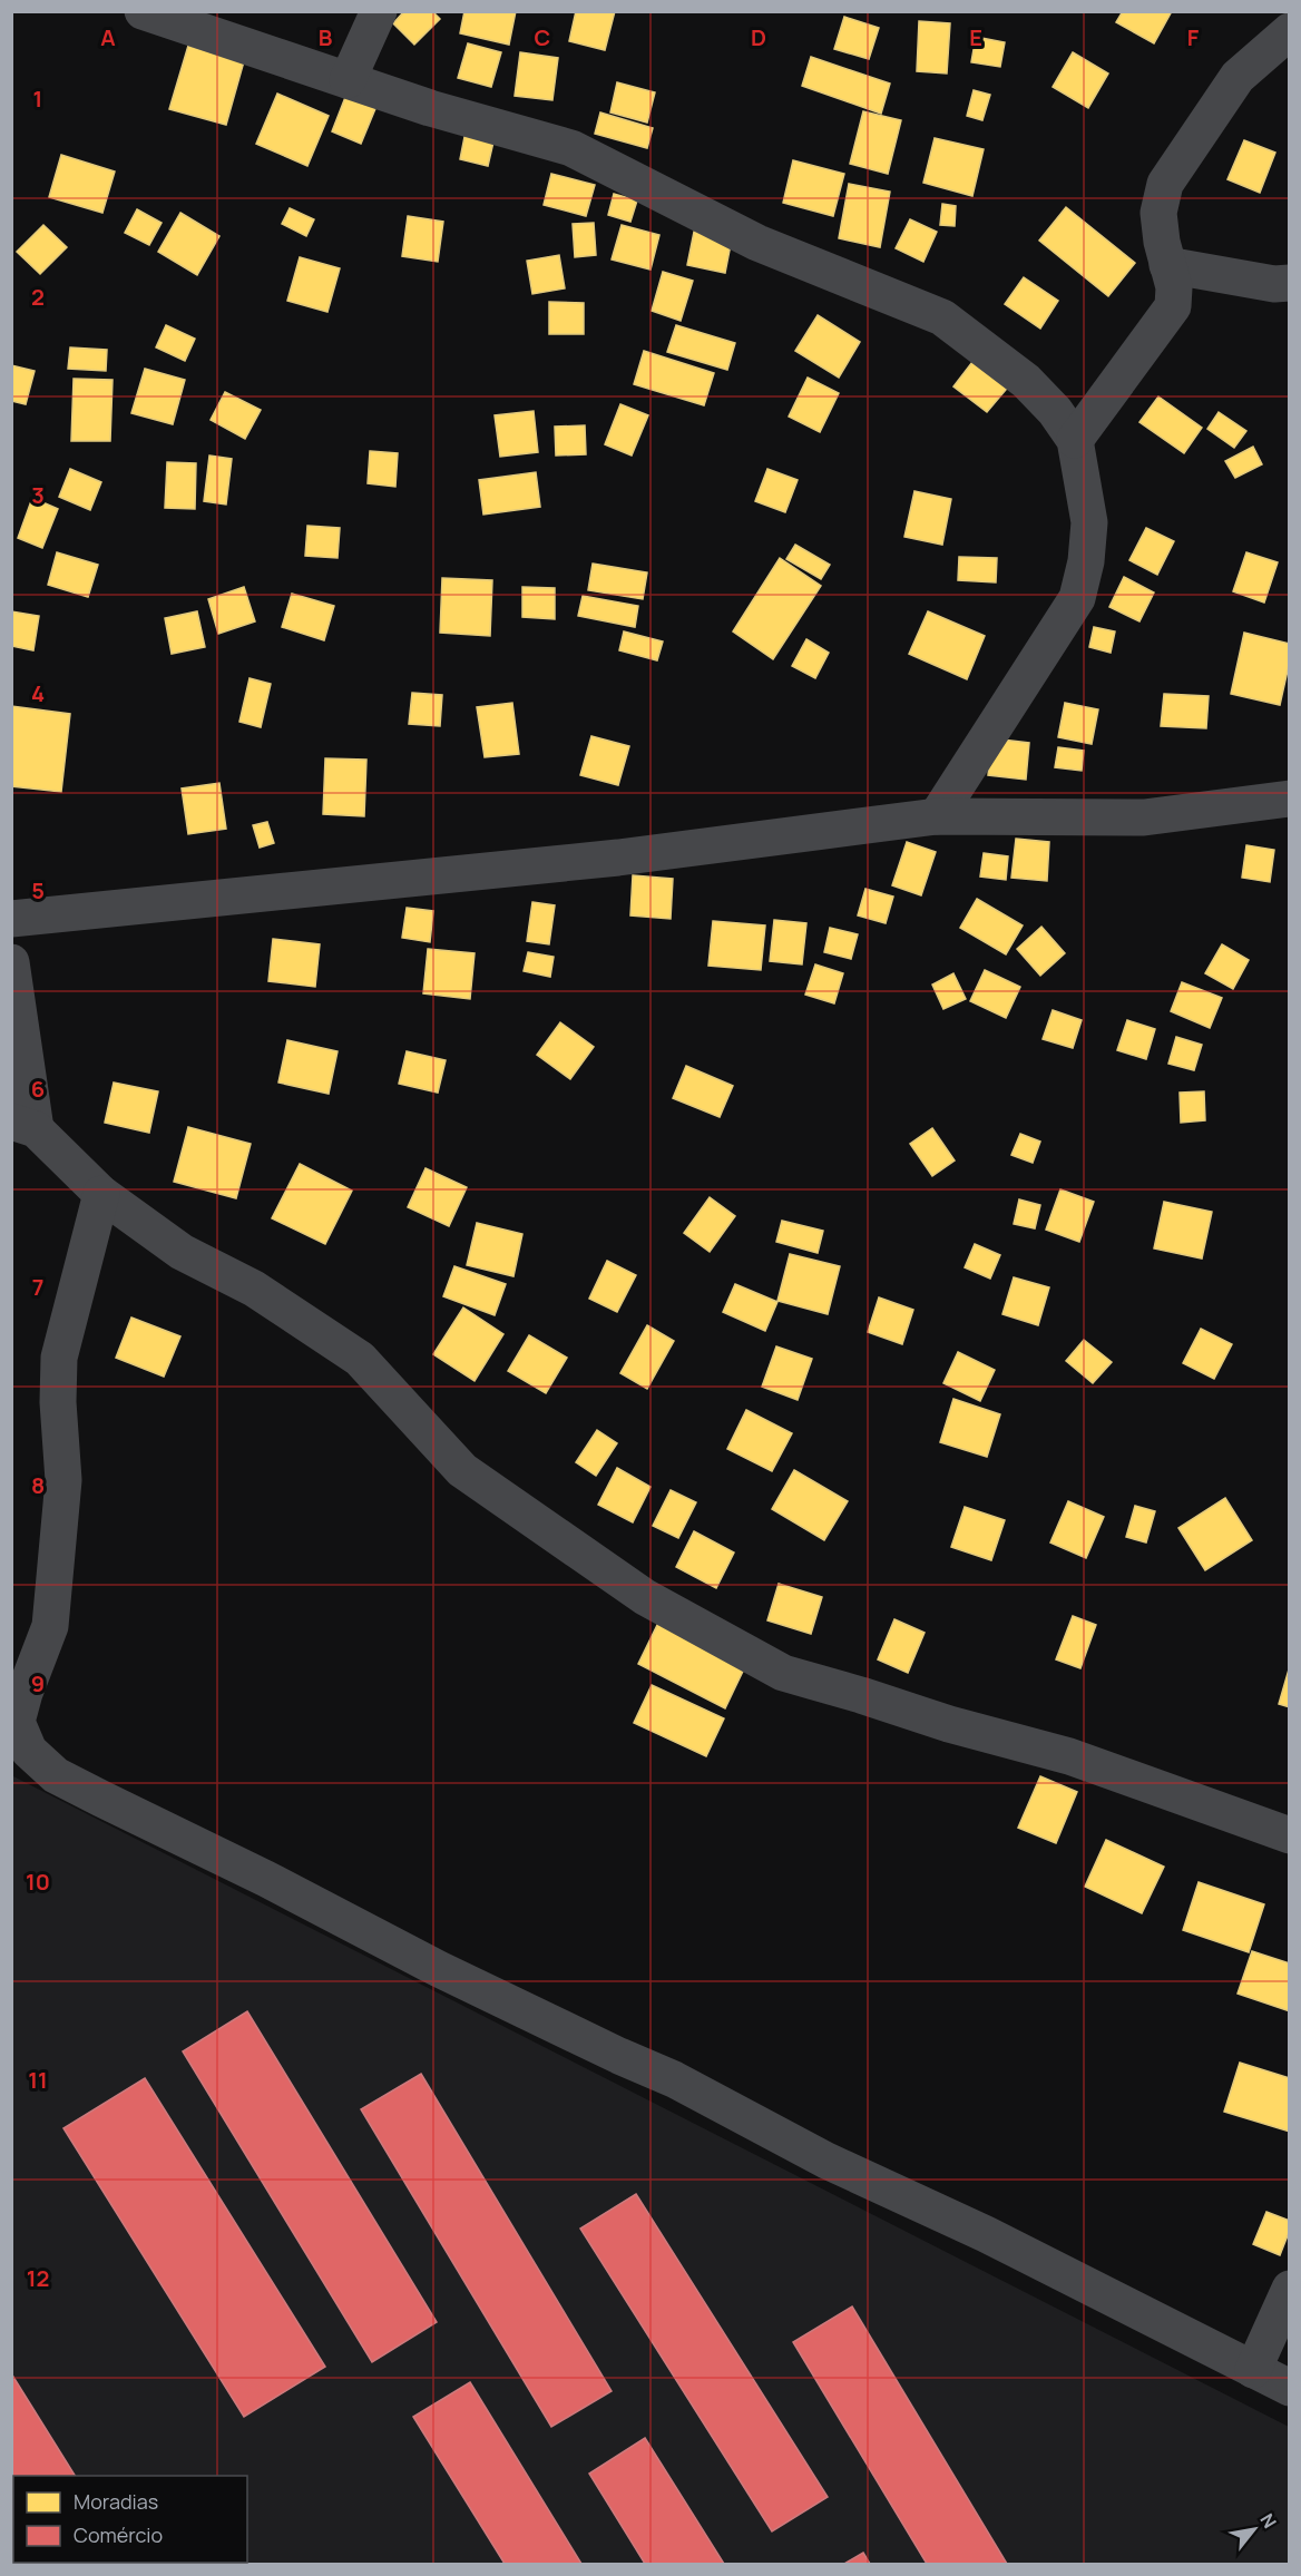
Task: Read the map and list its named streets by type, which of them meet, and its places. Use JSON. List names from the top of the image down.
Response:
{
  "legend": ["Moradias", "Comércio"],
  "north": "top right",
  "grid": {
    "columns": [
      "A",
      "B",
      "C",
      "D",
      "E",
      "F"
    ],
    "rows": [
      "1",
      "2",
      "3",
      "4",
      "5",
      "6",
      "7",
      "8",
      "9",
      "10",
      "11",
      "12"
    ]
  }
}
